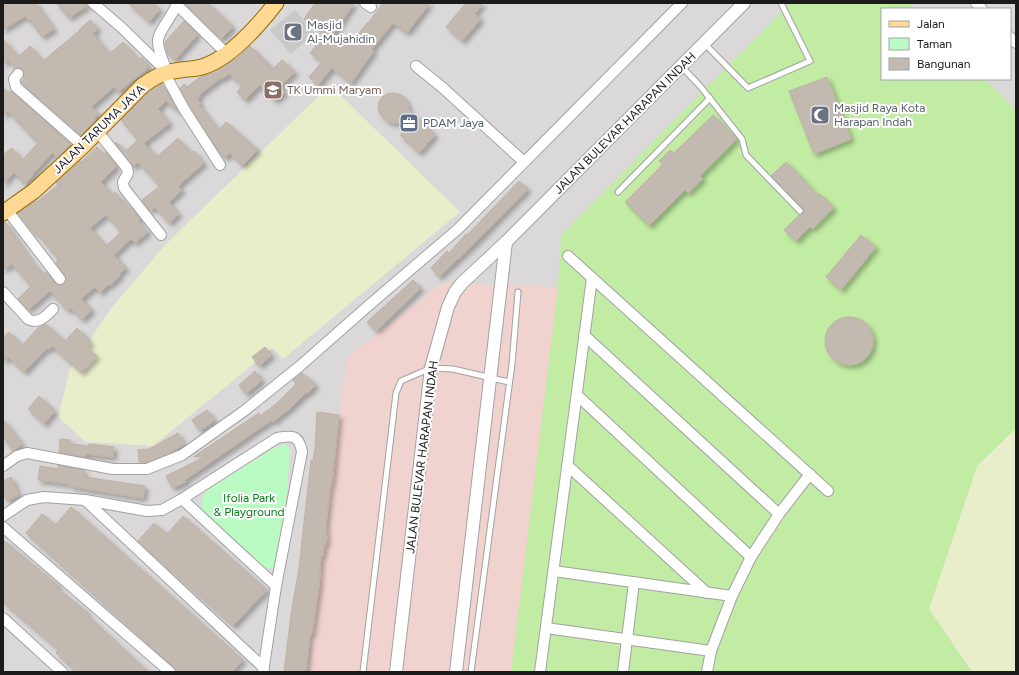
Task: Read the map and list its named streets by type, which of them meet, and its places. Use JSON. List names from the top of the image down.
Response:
{
  "streets": {
    "main road": ["JALAN TARUMA JAYA"],
    "street": ["JALAN BULEVAR HARAPAN INDAH"]
  },
  "parks": ["Ifolia Park & Playground"],
  "places": {
    "mosque": ["Masjid Al-Mujahidin", "Masjid Raya Kota Harapan Indah"],
    "school or university": ["TK Ummi Maryam"],
    "office": ["PDAM Jaya"]
  },
  "legend": ["Jalan", "Taman", "Bangunan"]
}
